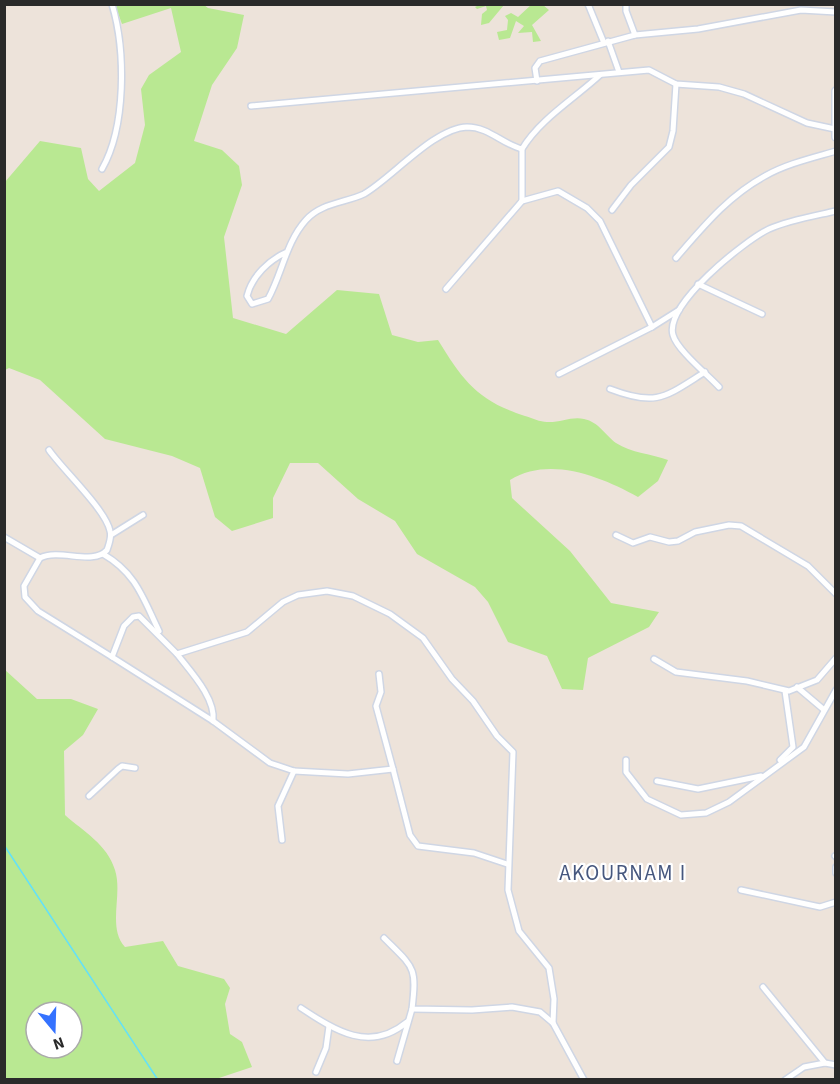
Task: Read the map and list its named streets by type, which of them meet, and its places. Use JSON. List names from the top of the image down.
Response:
{
  "districts": ["AKOURNAM I"],
  "north": "bottom"
}
